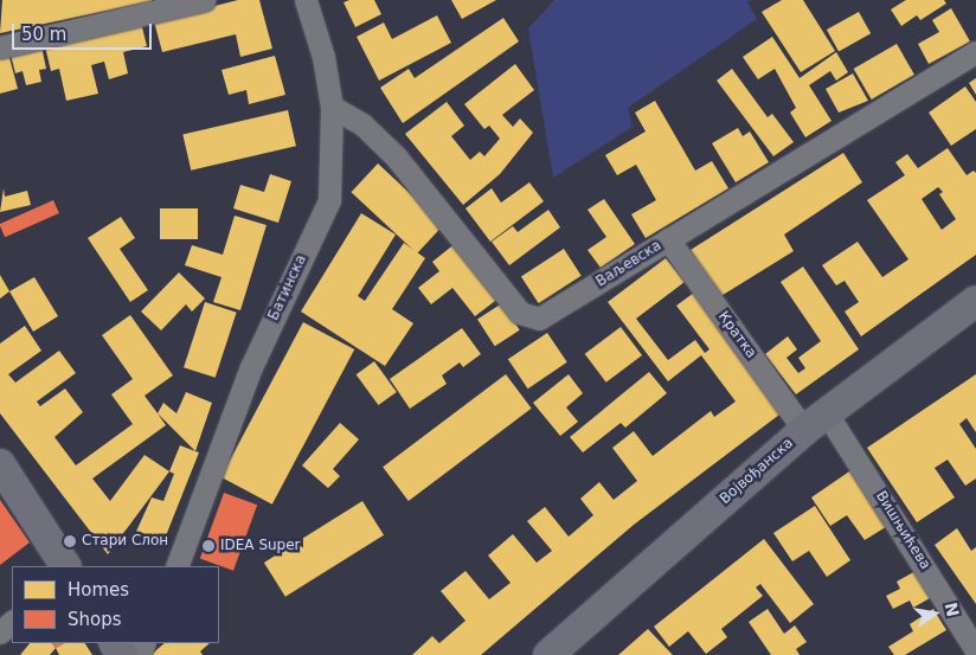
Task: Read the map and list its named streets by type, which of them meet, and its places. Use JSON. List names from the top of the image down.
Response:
{
  "streets": {
    "street": [
      "Ваљевска",
      "Батинска",
      "Кратка",
      "Војвођанска",
      "Вишњићева"
    ]
  },
  "crossings": [
    ["Ваљевска", "Батинска"],
    ["Ваљевска", "Кратка"],
    ["Кратка", "Војвођанска"],
    ["Кратка", "Вишњићева"],
    ["Војвођанска", "Вишњићева"]
  ],
  "places": ["Стари Слон", "IDEA Super"],
  "legend": ["Homes", "Shops"],
  "scale_bar": "50 m",
  "north": "right"
}
